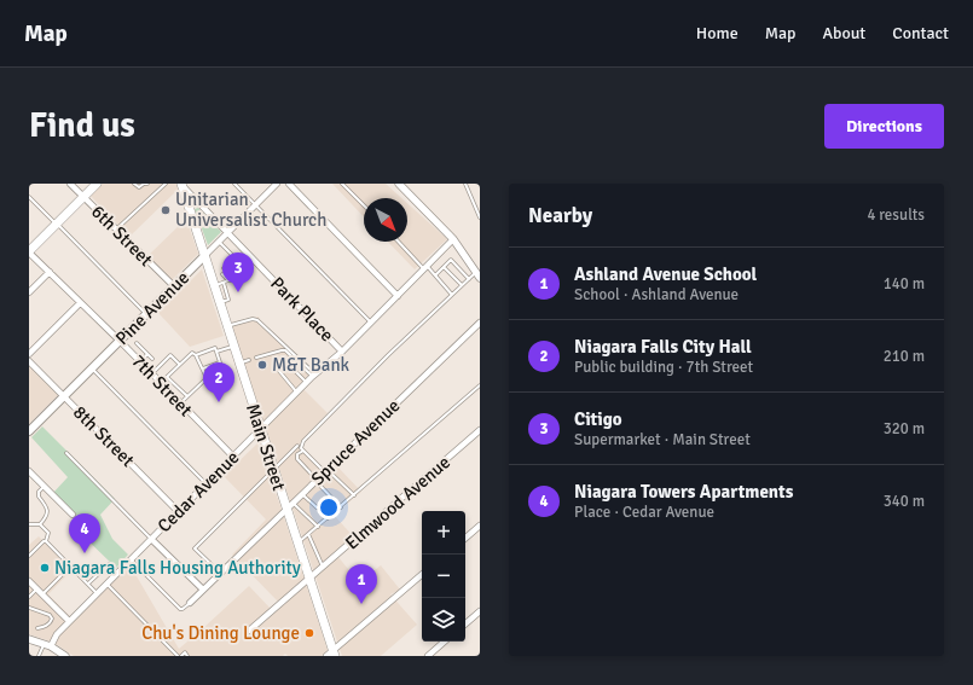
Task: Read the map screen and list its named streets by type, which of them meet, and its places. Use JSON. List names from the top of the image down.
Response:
{
  "streets": {
    "main road": ["Pine Avenue", "Main Street"],
    "street": [
      "6th Street",
      "Park Place",
      "7th Street",
      "8th Street",
      "Spruce Avenue",
      "Cedar Avenue",
      "Elmwood Avenue"
    ]
  },
  "crossings": [
    ["6th Street", "Pine Avenue"],
    ["Pine Avenue", "Park Place"],
    ["Pine Avenue", "7th Street"],
    ["Pine Avenue", "8th Street"],
    ["Pine Avenue", "Main Street"],
    ["Park Place", "Main Street"],
    ["Park Place", "Cedar Avenue"],
    ["7th Street", "Cedar Avenue"],
    ["8th Street", "Cedar Avenue"],
    ["Spruce Avenue", "Main Street"],
    ["Main Street", "Cedar Avenue"],
    ["Main Street", "Elmwood Avenue"]
  ],
  "places": [
    "Unitarian Universalist Church",
    "M&T Bank",
    "Niagara Falls Housing Authority",
    "Chu's Dining Lounge"
  ],
  "north": "bottom right",
  "page": {
    "header": "Map",
    "nav": [
      "Home",
      "Map",
      "About",
      "Contact"
    ],
    "buttons": "Directions",
    "title": "Find us",
    "heading": ["Nearby", "4 results"],
    "list": [
      {
        "mark": "1",
        "name": "Ashland Avenue School",
        "note": "School · Ashland Avenue",
        "value": "140 m"
      },
      {
        "mark": "2",
        "name": "Niagara Falls City Hall",
        "note": "Public building · 7th Street",
        "value": "210 m"
      },
      {
        "mark": "3",
        "name": "Citigo",
        "note": "Supermarket · Main Street",
        "value": "320 m"
      },
      {
        "mark": "4",
        "name": "Niagara Towers Apartments",
        "note": "Place · Cedar Avenue",
        "value": "340 m"
      }
    ],
    "pins": [
      "3",
      "2",
      "4",
      "1"
    ],
    "map_buttons": ["+", "−"]
  }
}
